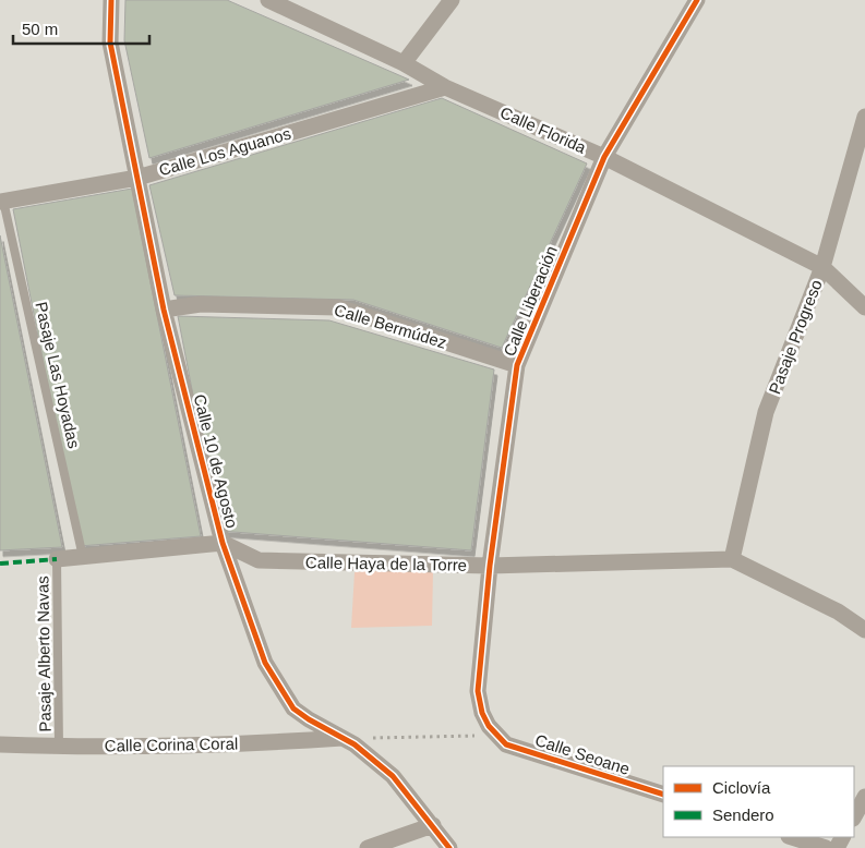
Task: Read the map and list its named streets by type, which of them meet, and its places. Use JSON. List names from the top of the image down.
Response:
{
  "streets": {
    "street": [
      "Calle Florida",
      "Calle Los Aguanos",
      "Calle Liberación",
      "Calle Bermúdez",
      "Pasaje Progreso",
      "Calle 10 de Agosto",
      "Calle Haya de la Torre",
      "Calle Corina Coral",
      "Calle Seoane"
    ],
    "lane": ["Pasaje Las Hoyadas", "Pasaje Alberto Navas"]
  },
  "crossings": [
    ["Calle Florida", "Calle Los Aguanos"],
    ["Calle Florida", "Calle Liberación"],
    ["Calle Florida", "Pasaje Progreso"],
    ["Calle Los Aguanos", "Pasaje Las Hoyadas"],
    ["Calle Los Aguanos", "Calle 10 de Agosto"],
    ["Calle Liberación", "Calle Bermúdez"],
    ["Calle Liberación", "Calle Haya de la Torre"],
    ["Calle Liberación", "Calle Seoane"],
    ["Calle Bermúdez", "Calle 10 de Agosto"],
    ["Pasaje Progreso", "Calle Haya de la Torre"],
    ["Calle 10 de Agosto", "Calle Haya de la Torre"],
    ["Calle 10 de Agosto", "Calle Corina Coral"],
    ["Pasaje Alberto Navas", "Calle Corina Coral"]
  ],
  "legend": ["Ciclovía", "Sendero"],
  "scale_bar": "50 m"
}
